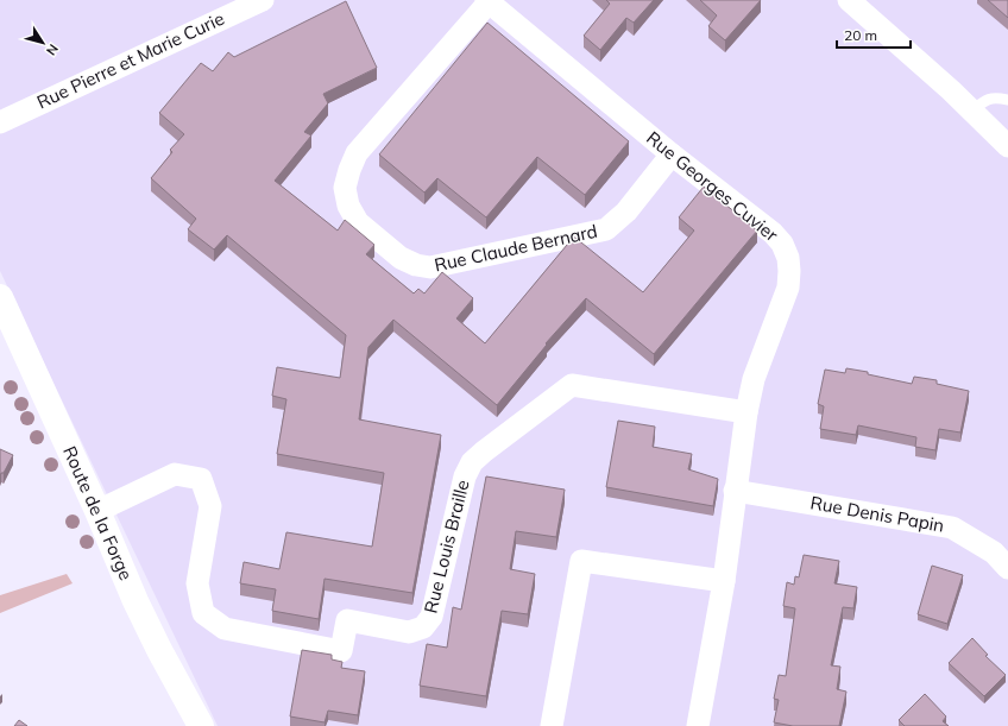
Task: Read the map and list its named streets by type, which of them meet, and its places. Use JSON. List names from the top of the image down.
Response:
{
  "streets": {
    "main road": ["Route de la Forge"],
    "street": [
      "Rue Pierre et Marie Curie",
      "Rue Georges Cuvier",
      "Rue Claude Bernard",
      "Rue Denis Papin",
      "Rue Louis Braille"
    ]
  },
  "crossings": [
    ["Rue Georges Cuvier", "Rue Claude Bernard"],
    ["Rue Georges Cuvier", "Rue Denis Papin"],
    ["Rue Georges Cuvier", "Rue Louis Braille"],
    ["Route de la Forge", "Rue Louis Braille"]
  ],
  "scale_bar": "20 m",
  "north": "bottom right"
}
